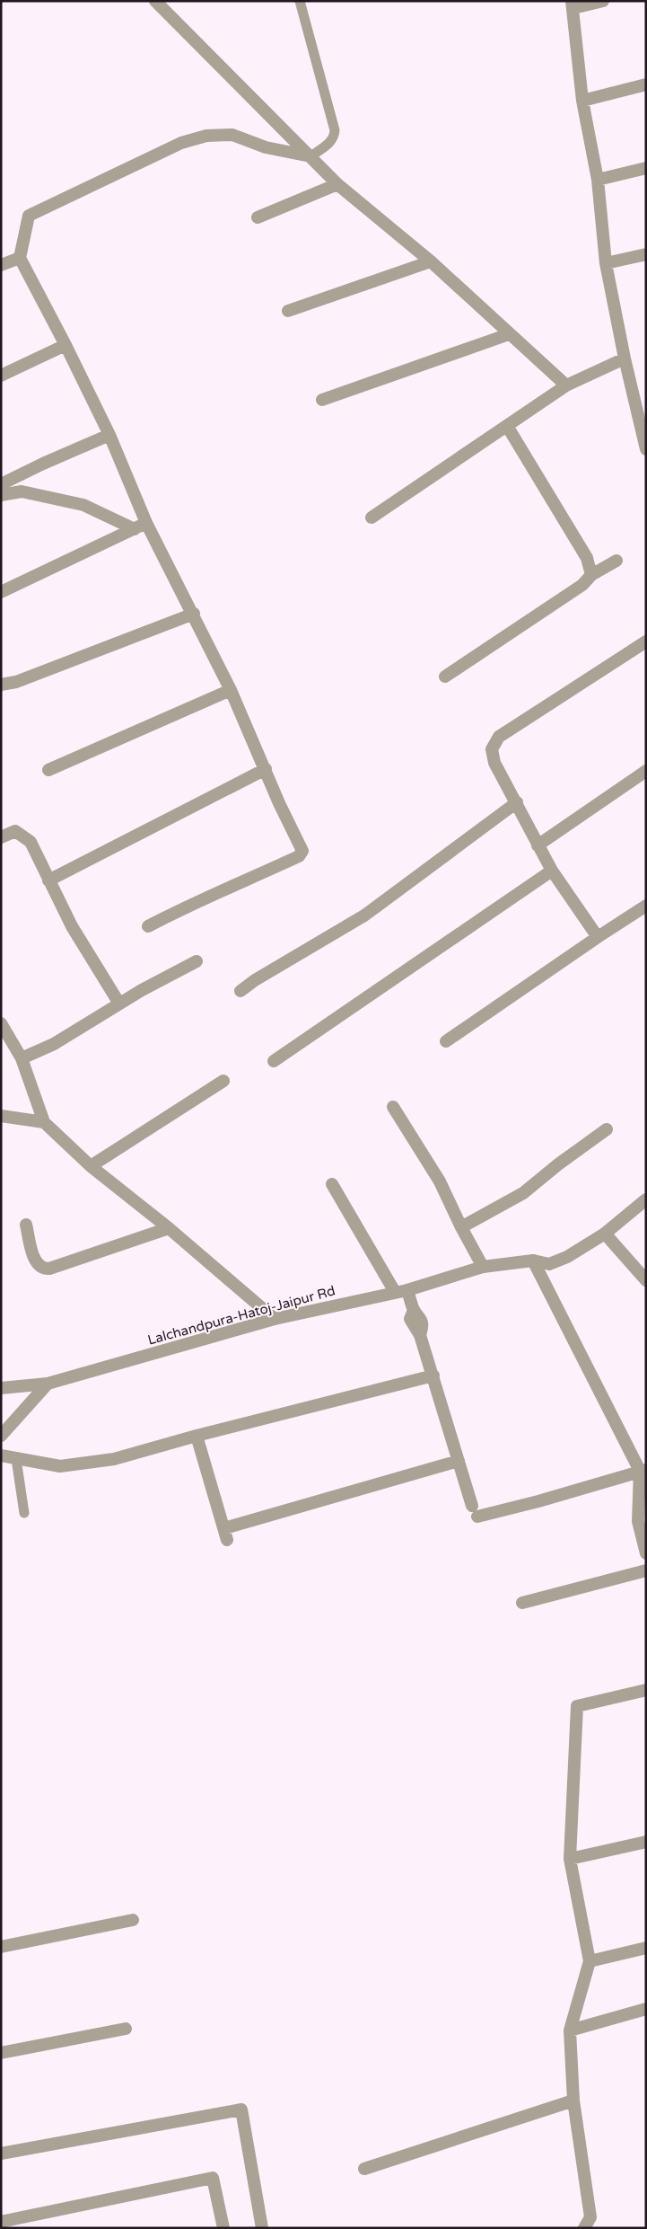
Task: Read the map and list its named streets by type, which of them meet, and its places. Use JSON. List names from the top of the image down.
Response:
{
  "streets": {
    "street": ["Lalchandpura-Hatoj-Jaipur Rd"]
  }
}
